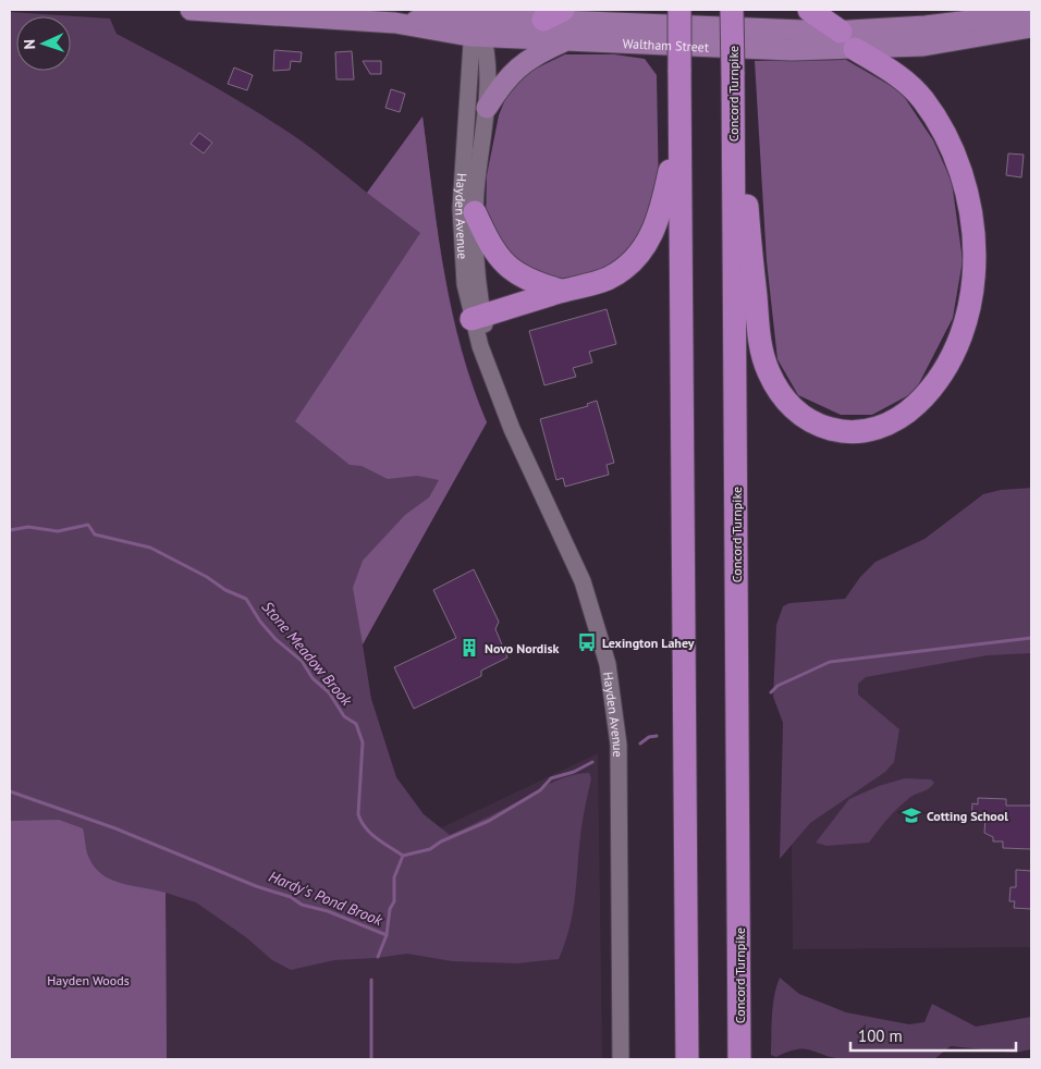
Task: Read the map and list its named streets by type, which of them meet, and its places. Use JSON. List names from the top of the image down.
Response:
{
  "streets": {
    "highway": ["Concord Turnpike"],
    "main road": ["Waltham Street"],
    "street": ["Hayden Avenue"]
  },
  "crossings": [
    ["Waltham Street", "Hayden Avenue"]
  ],
  "water": ["Stone Meadow Brook", "Hardy's Pond Brook"],
  "parks": ["Hayden Woods"],
  "places": {
    "bus stop": ["Lexington Lahey"],
    "building": ["Novo Nordisk"],
    "school or university": ["Cotting School"]
  },
  "scale_bar": "100 m",
  "north": "left"
}
